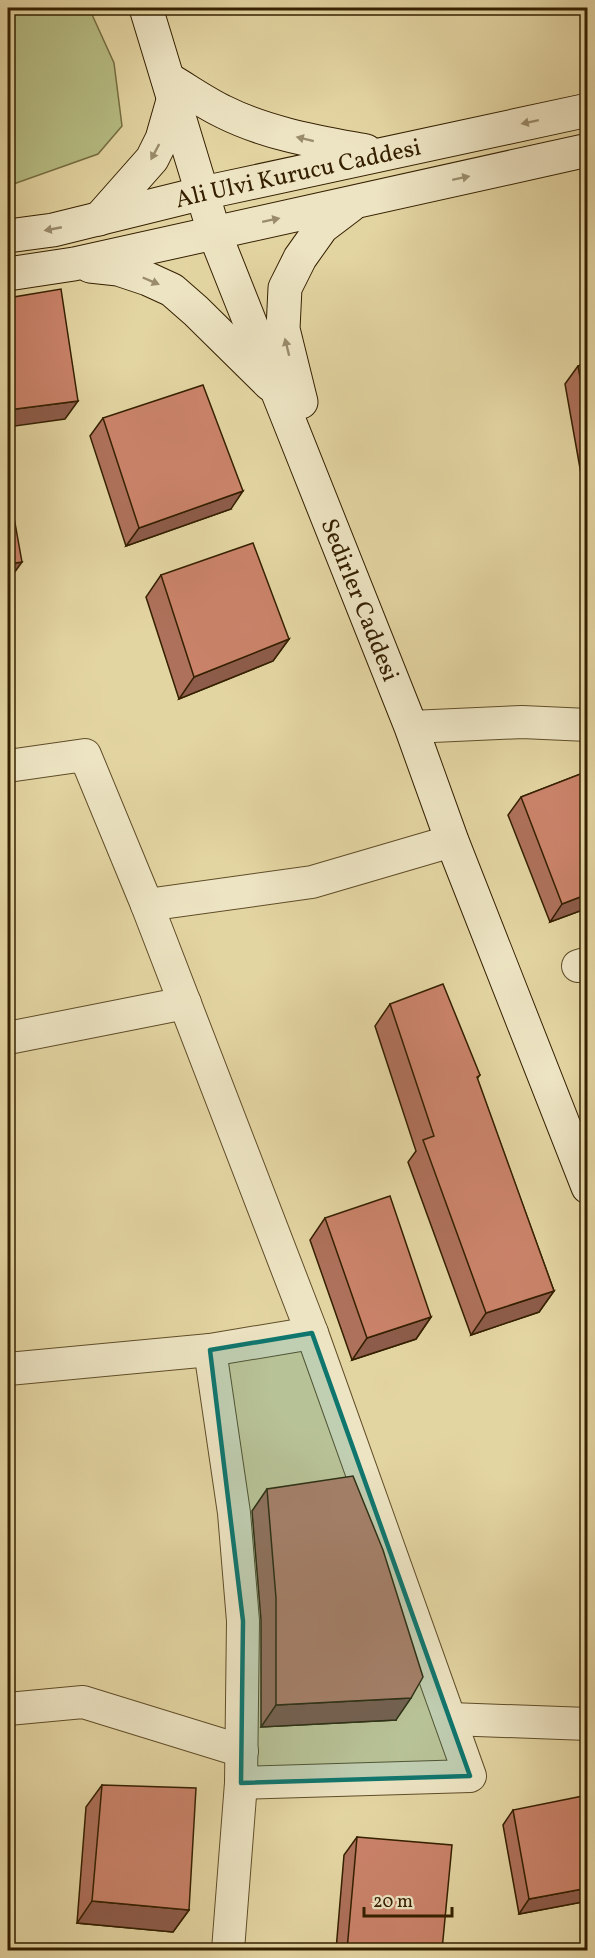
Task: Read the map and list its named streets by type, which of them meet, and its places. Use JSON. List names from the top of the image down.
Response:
{
  "streets": {
    "main road": ["Ali Ulvi Kurucu Caddesi", "Sedirler Caddesi"]
  },
  "crossings": [
    ["Ali Ulvi Kurucu Caddesi", "Sedirler Caddesi"]
  ],
  "scale_bar": "20 m"
}
